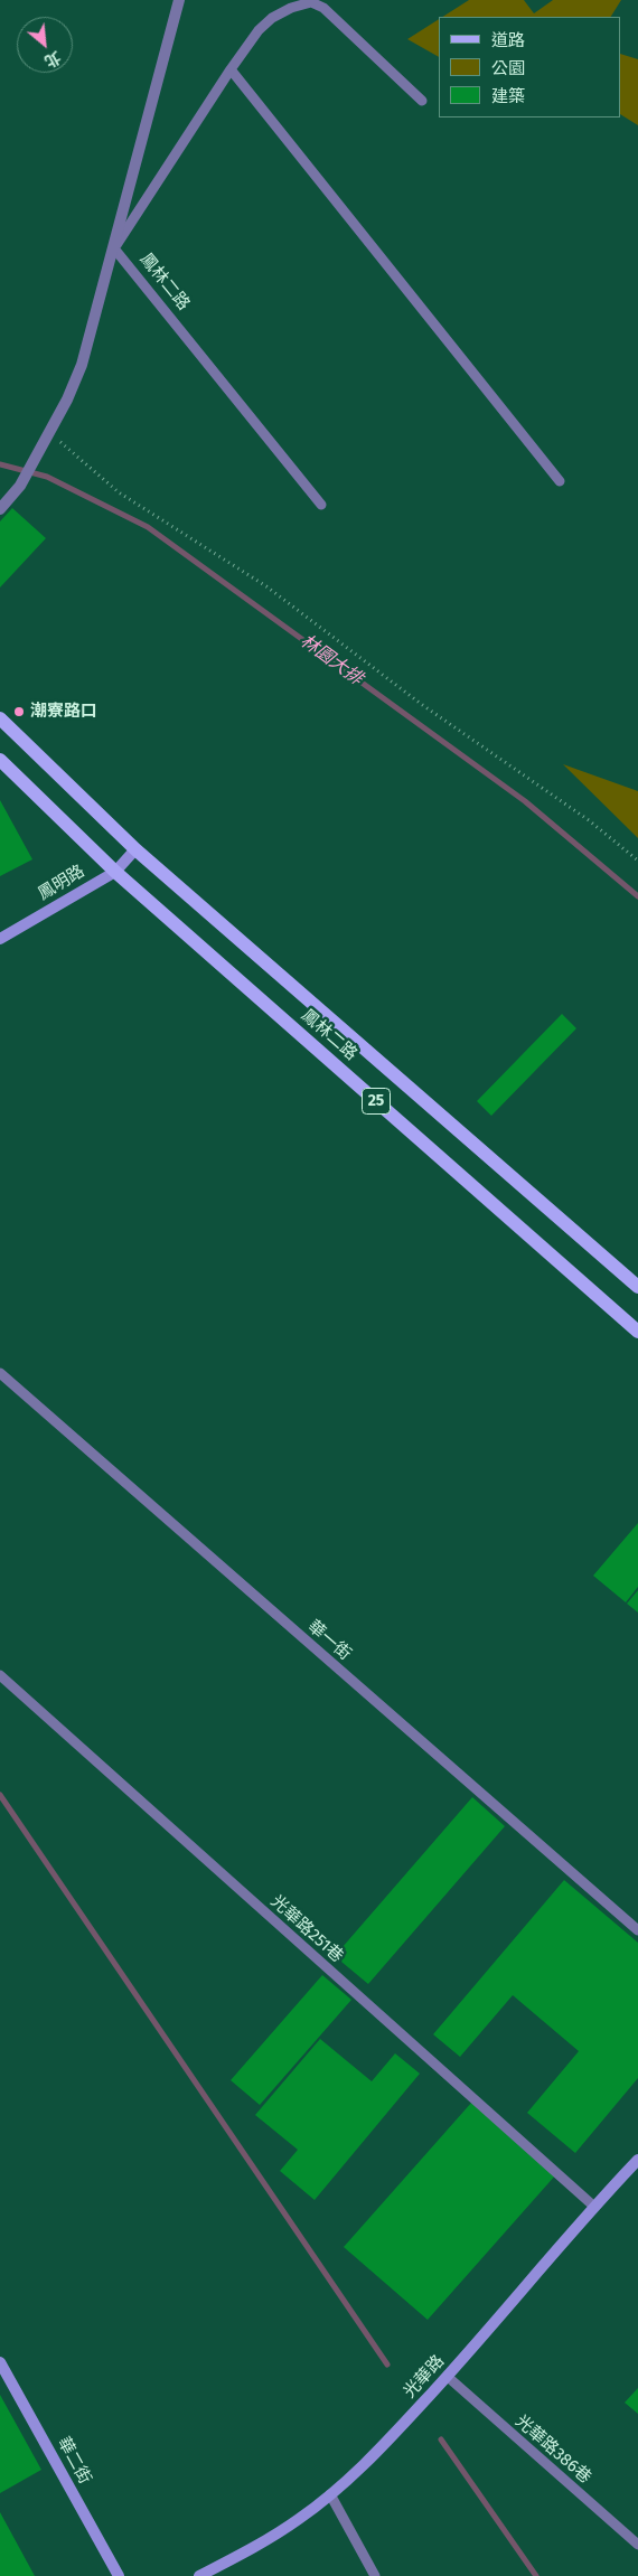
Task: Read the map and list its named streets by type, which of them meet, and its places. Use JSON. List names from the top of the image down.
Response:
{
  "streets": {
    "main road": ["鳳林二路", "25"],
    "street": ["鳳明路", "光華路", "華二街"],
    "lane": ["華一街", "光華路251巷", "光華路386巷"]
  },
  "crossings": [
    ["鳳林二路", "鳳明路"],
    ["光華路251巷", "光華路"],
    ["光華路", "光華路386巷"]
  ],
  "water": ["林園大排"],
  "places": ["潮寮路口"],
  "legend": ["道路", "公園", "建築"],
  "north": "bottom right"
}
